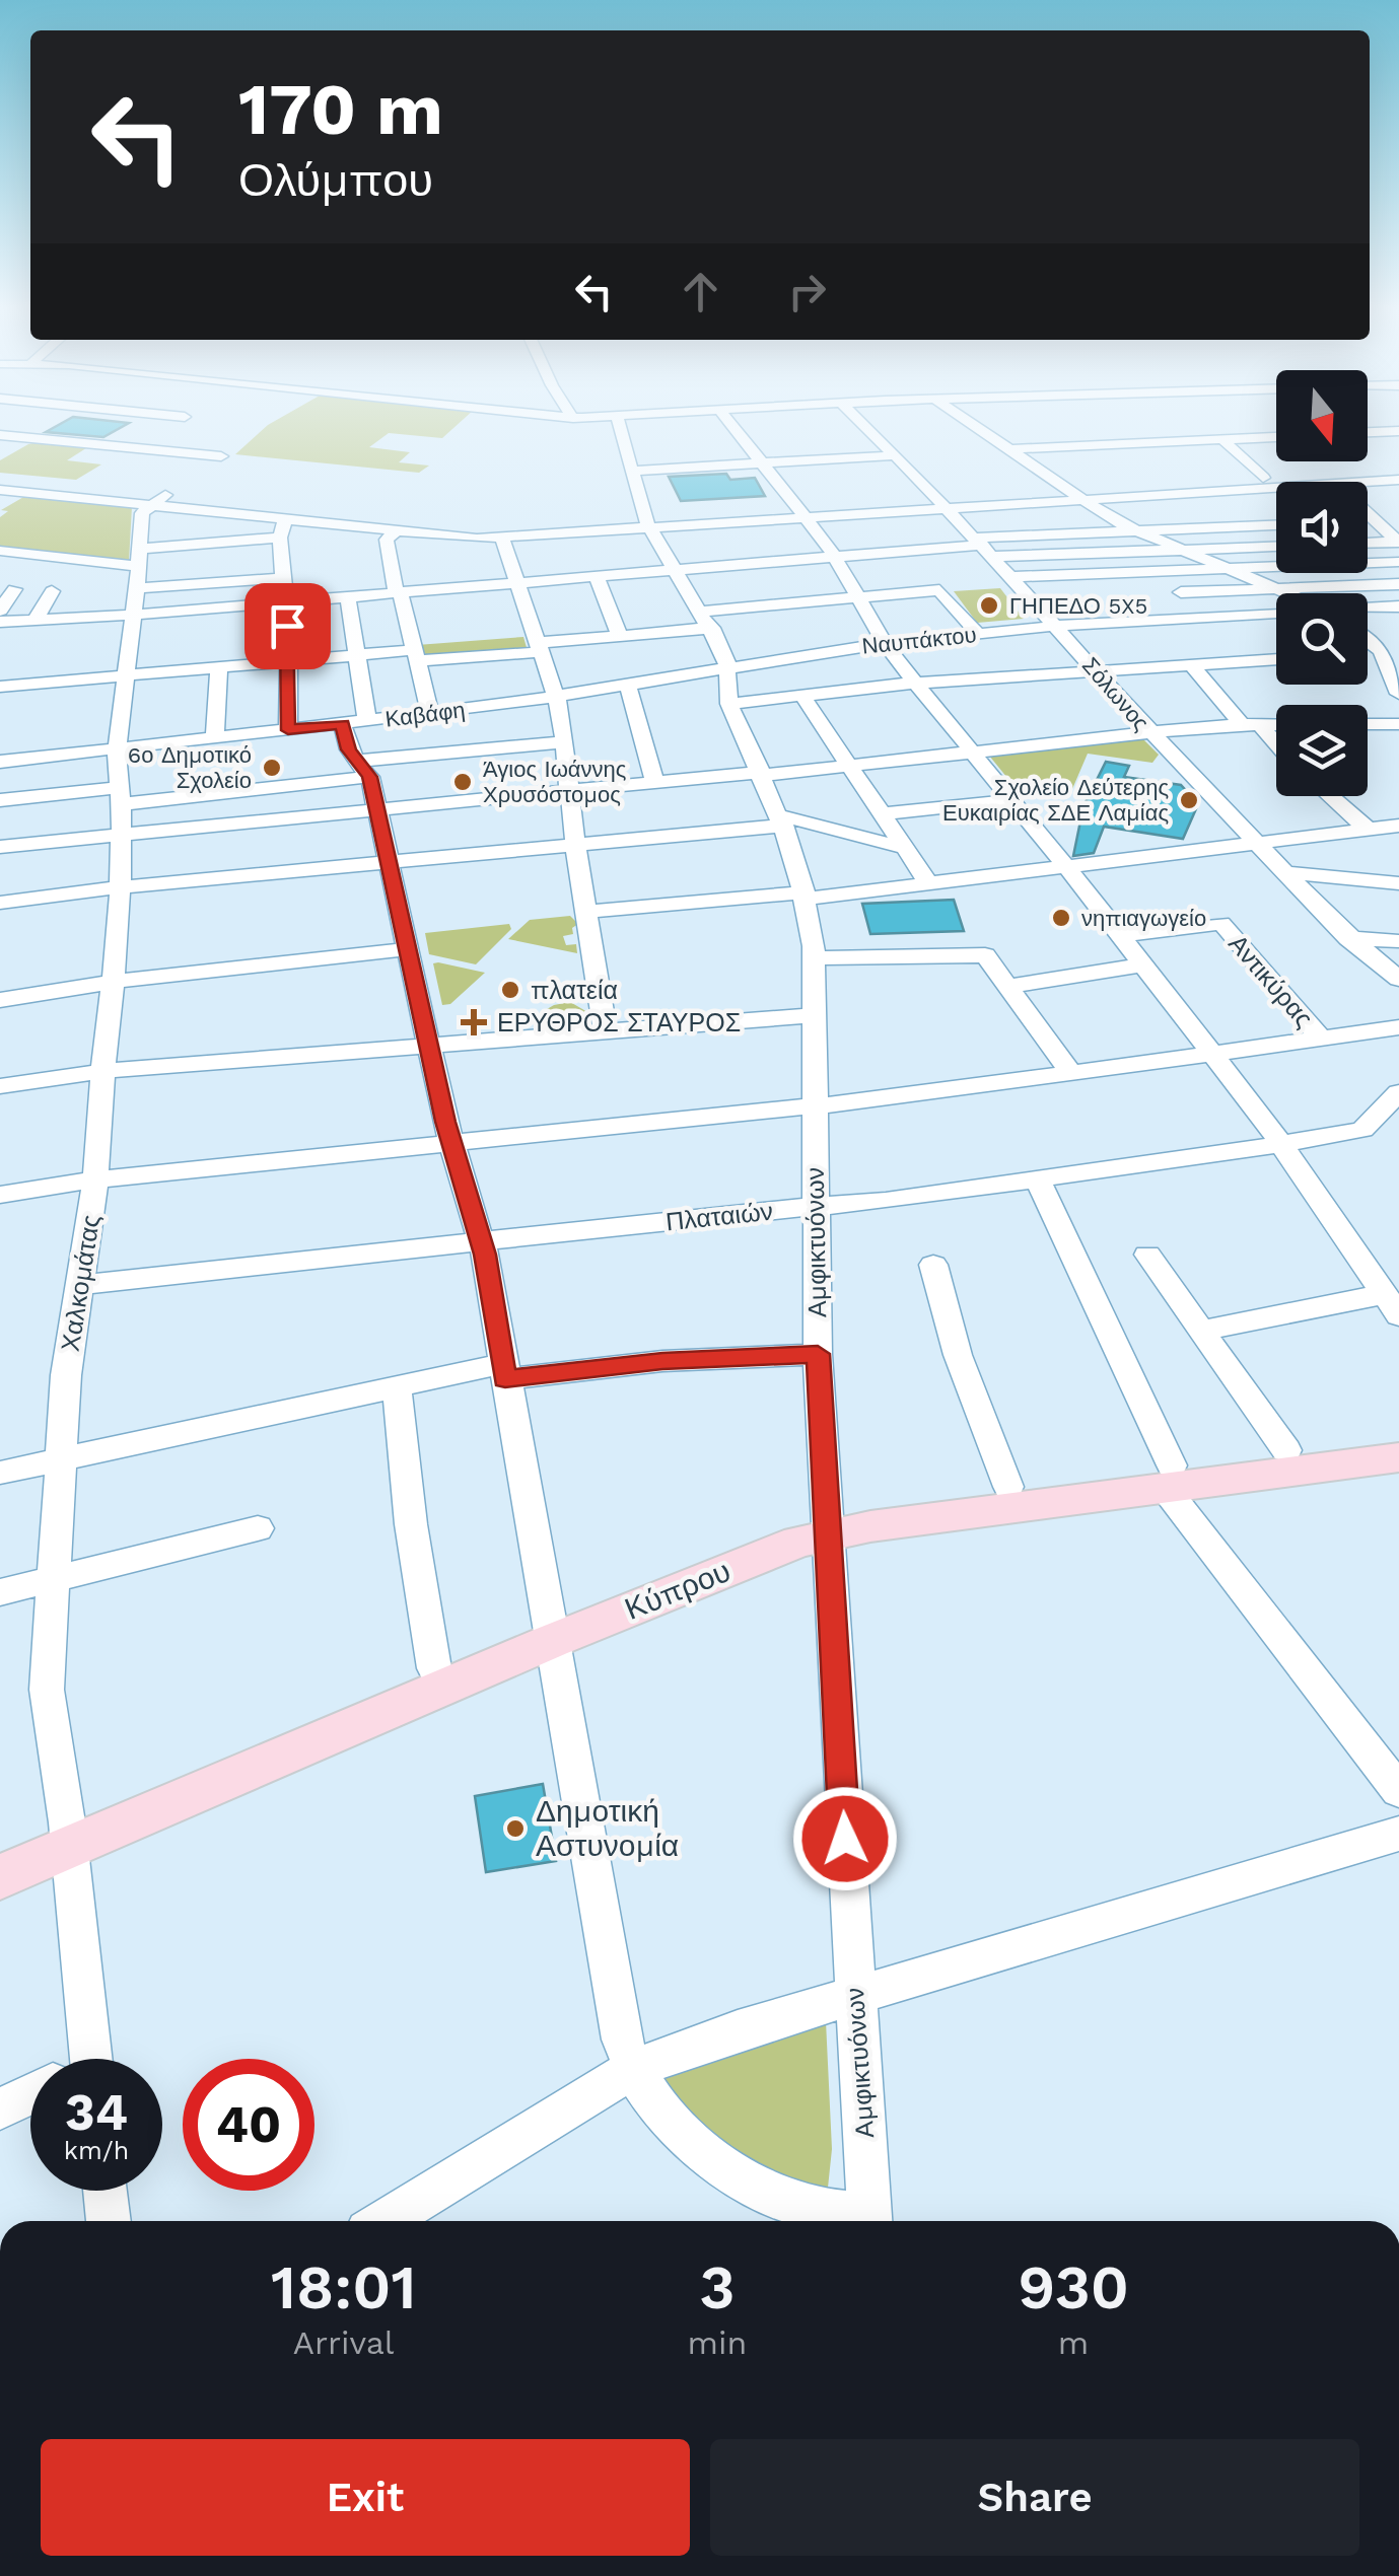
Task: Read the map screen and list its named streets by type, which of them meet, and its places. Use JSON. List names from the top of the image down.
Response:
{
  "streets": {
    "main road": ["Κύπρου"],
    "street": [
      "Ναυπάκτου",
      "Σόλωνος",
      "Καβάφη",
      "Αντικύρας",
      "Πλαταιών",
      "Αμφικτυόνων",
      "Χαλκομάτας"
    ]
  },
  "crossings": [
    ["Ναυπάκτου", "Σόλωνος"],
    ["Ναυπάκτου", "Καβάφη"],
    ["Ναυπάκτου", "Αμφικτυόνων"],
    ["Καβάφη", "Αμφικτυόνων"],
    ["Καβάφη", "Χαλκομάτας"],
    ["Πλαταιών", "Αμφικτυόνων"],
    ["Πλαταιών", "Χαλκομάτας"],
    ["Αμφικτυόνων", "Κύπρου"],
    ["Χαλκομάτας", "Κύπρου"]
  ],
  "places": {
    "other": [
      "ΓΗΠΕΔΟ 5X5",
      "6ο Δημοτικό Σχολείο",
      "Άγιος Ιωάννης Χρυσόστομος",
      "Σχολείο Δεύτερης Ευκαιρίας ΣΔΕ Λαμίας",
      "νηπιαγωγείο",
      "πλατεία",
      "Δημοτική Αστυνομία"
    ],
    "health": ["ΕΡΥΘΡΟΣ ΣΤΑΥΡΟΣ"]
  },
  "north": "bottom",
  "page": {
    "turn": ["170 m", "Ολύμπου"],
    "speed": "34 km/h",
    "limit": "40",
    "eta": [
      "18:01",
      "Arrival",
      "3",
      "min",
      "930",
      "m"
    ],
    "buttons": ["Exit", "Share"]
  }
}
